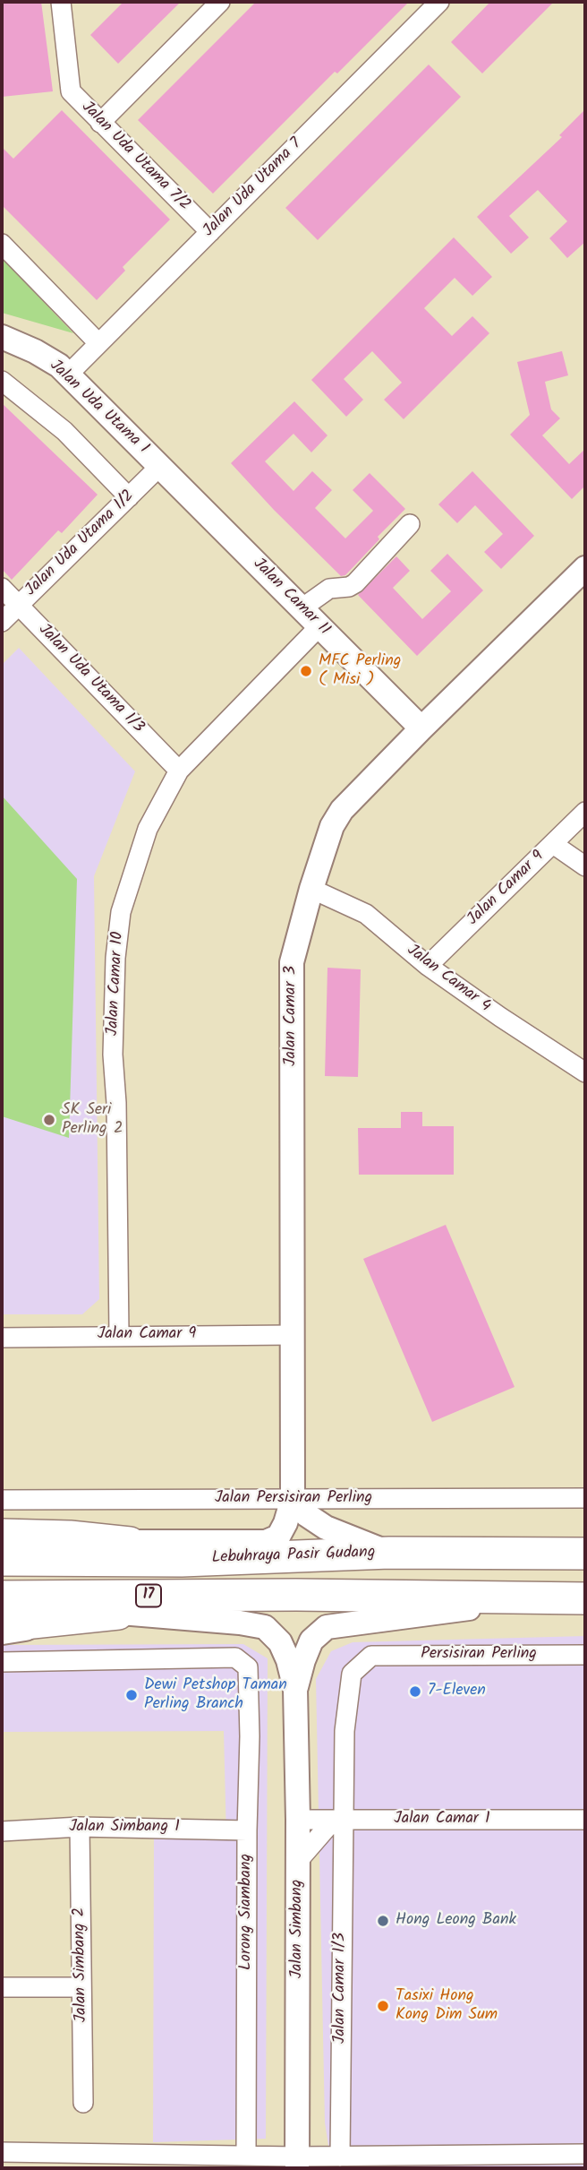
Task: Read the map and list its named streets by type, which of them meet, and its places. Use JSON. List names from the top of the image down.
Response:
{
  "streets": {
    "highway": ["Lebuhraya Pasir Gudang", "17"],
    "street": [
      "Jalan Uda Utama 7/2",
      "Jalan Uda Utama 7",
      "Jalan Uda Utama 1",
      "Jalan Uda Utama 1/2",
      "Jalan Camar 11",
      "Jalan Uda Utama 1/3",
      "Jalan Camar 9",
      "Jalan Camar 4",
      "Jalan Camar 10",
      "Jalan Camar 3",
      "Jalan Persisiran Perling",
      "Persisiran Perling",
      "Jalan Camar 1",
      "Jalan Simbang 1",
      "Lorong Siambang",
      "Jalan Simbang",
      "Jalan Simbang 2",
      "Jalan Camar 1/3"
    ]
  },
  "crossings": [
    ["Jalan Uda Utama 7/2", "Jalan Uda Utama 7"],
    ["Jalan Uda Utama 7", "Jalan Uda Utama 1"],
    ["Jalan Uda Utama 1", "Jalan Uda Utama 1/2"],
    ["Jalan Uda Utama 1", "Jalan Camar 11"],
    ["Jalan Uda Utama 1/2", "Jalan Camar 11"],
    ["Jalan Uda Utama 1/2", "Jalan Uda Utama 1/3"],
    ["Jalan Camar 11", "Jalan Camar 10"],
    ["Jalan Camar 11", "Jalan Camar 3"],
    ["Jalan Uda Utama 1/3", "Jalan Camar 10"],
    ["Jalan Camar 9", "Jalan Camar 4"],
    ["Jalan Camar 9", "Jalan Camar 10"],
    ["Jalan Camar 9", "Jalan Camar 3"],
    ["Jalan Camar 4", "Jalan Camar 3"],
    ["Jalan Camar 3", "Jalan Persisiran Perling"],
    ["Persisiran Perling", "Jalan Camar 1/3"],
    ["Jalan Camar 1", "Jalan Simbang"],
    ["Jalan Camar 1", "Jalan Camar 1/3"],
    ["Jalan Simbang 1", "Lorong Siambang"],
    ["Jalan Simbang 1", "Jalan Simbang 2"]
  ],
  "places": [
    "MFC Perling ( Misi )",
    "SK Seri Perling 2",
    "7-Eleven",
    "Dewi Petshop Taman Perling Branch",
    "Hong Leong Bank",
    "Tasixi Hong Kong Dim Sum"
  ]
}
